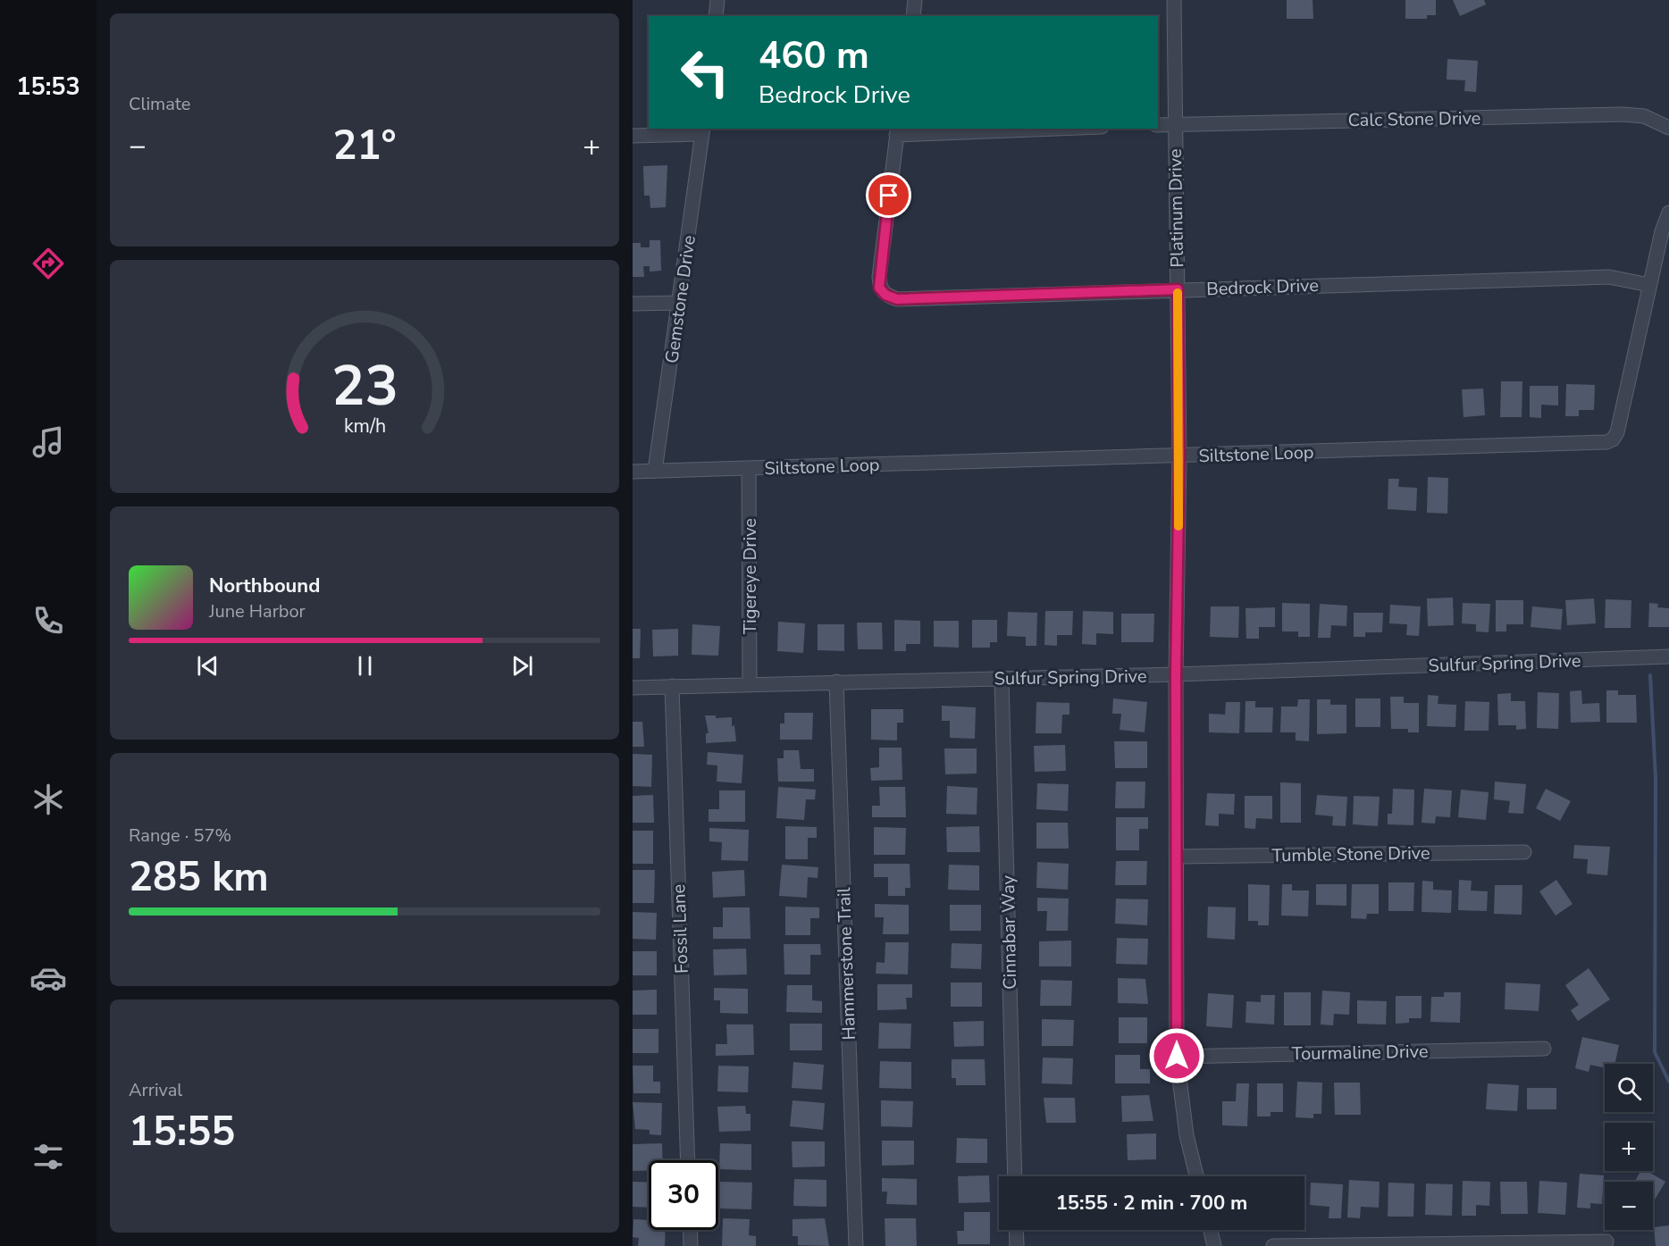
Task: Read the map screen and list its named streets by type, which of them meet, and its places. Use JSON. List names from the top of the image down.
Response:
{
  "streets": {
    "street": [
      "Calc Stone Drive",
      "Platinum Drive",
      "Bedrock Drive",
      "Gemstone Drive",
      "Siltstone Loop",
      "Tigereye Drive",
      "Sulfur Spring Drive",
      "Tumble Stone Drive",
      "Fossil Lane",
      "Cinnabar Way",
      "Hammerstone Trail",
      "Tourmaline Drive"
    ]
  },
  "crossings": [
    ["Calc Stone Drive", "Platinum Drive"],
    ["Platinum Drive", "Bedrock Drive"],
    ["Platinum Drive", "Siltstone Loop"],
    ["Platinum Drive", "Sulfur Spring Drive"],
    ["Platinum Drive", "Tumble Stone Drive"],
    ["Platinum Drive", "Tourmaline Drive"],
    ["Bedrock Drive", "Siltstone Loop"],
    ["Gemstone Drive", "Siltstone Loop"],
    ["Siltstone Loop", "Tigereye Drive"],
    ["Tigereye Drive", "Sulfur Spring Drive"],
    ["Sulfur Spring Drive", "Fossil Lane"],
    ["Sulfur Spring Drive", "Cinnabar Way"],
    ["Sulfur Spring Drive", "Hammerstone Trail"]
  ],
  "page": {
    "tabs": "15:53",
    "tile": [
      "Climate",
      ["Range · 57%", "285 km"],
      ["Arrival", "15:55"]
    ],
    "turn": ["460 m", "Bedrock Drive"],
    "heat": ["−", "21°", "+"],
    "song": ["Northbound", "June Harbor"],
    "map_buttons": ["+", "−"],
    "limit": "30",
    "trip": "15:55 · 2 min · 700 m",
    "gauge": ["23", "km/h"]
  }
}
